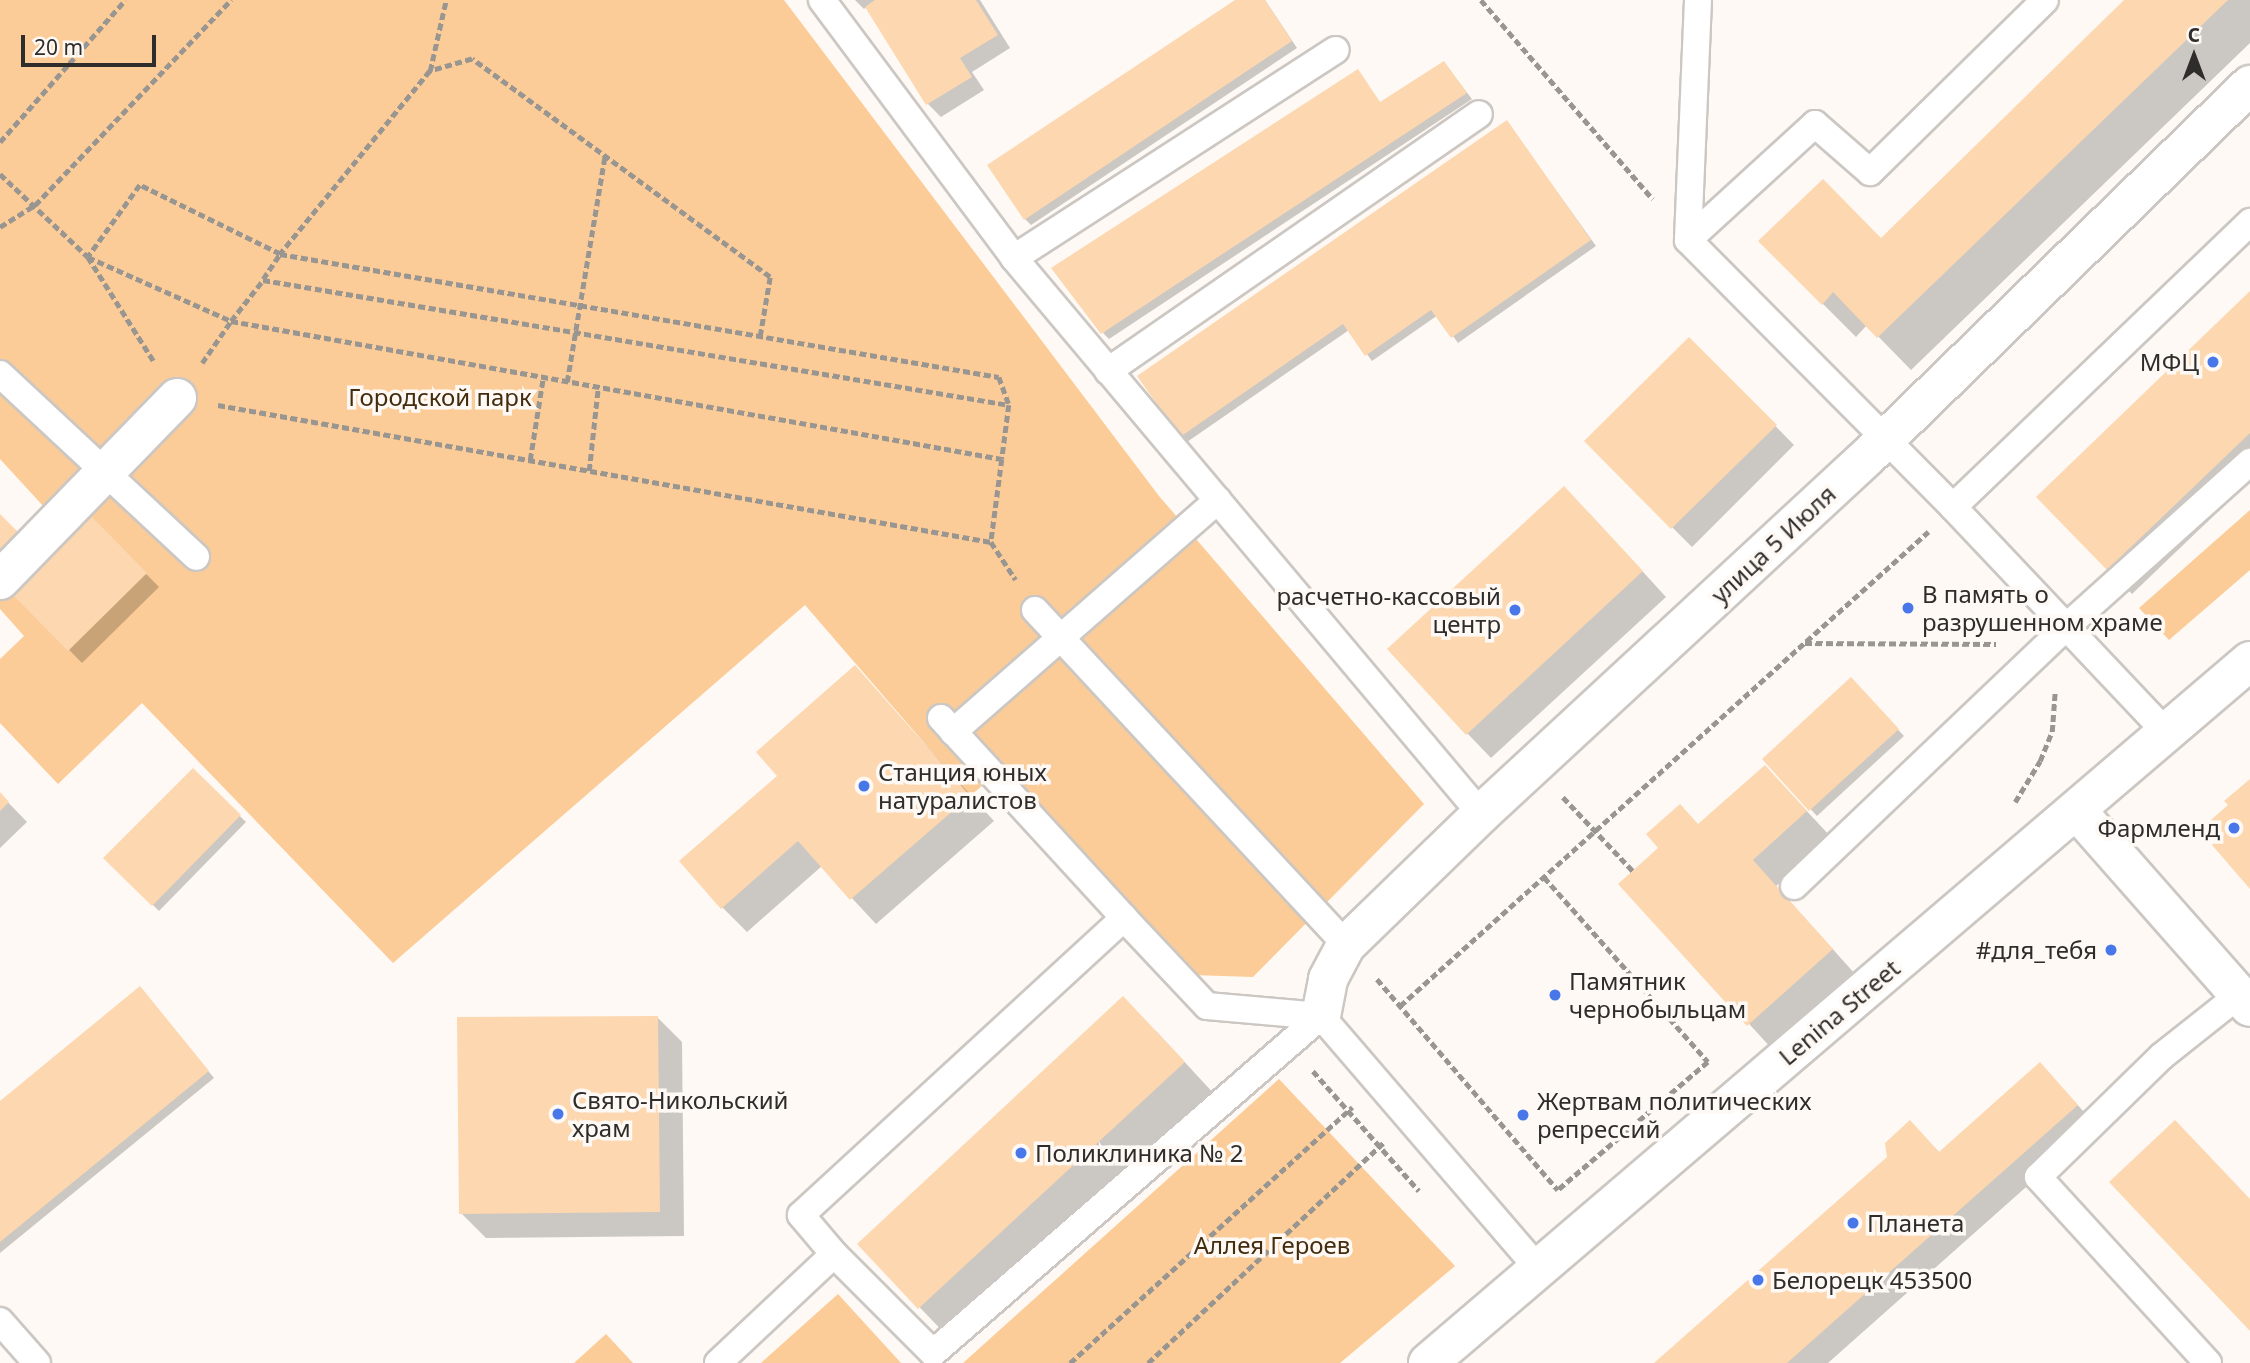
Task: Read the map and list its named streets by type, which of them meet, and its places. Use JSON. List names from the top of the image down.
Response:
{
  "streets": {
    "street": ["улица 5 Июля", "Lenina Street"]
  },
  "parks": ["Городской парк", "Аллея Героев"],
  "places": [
    "МФЦ",
    "В память о разрушенном храме",
    "расчетно-кассовый центр",
    "Станция юных натуралистов",
    "Фармленд",
    "#для_тебя",
    "Памятник чернобыльцам",
    "Свято-Никольский храм",
    "Жертвам политических репрессий",
    "Поликлиника № 2",
    "Планета",
    "Белорецк 453500"
  ],
  "scale_bar": "20 m",
  "north": "top"
}
